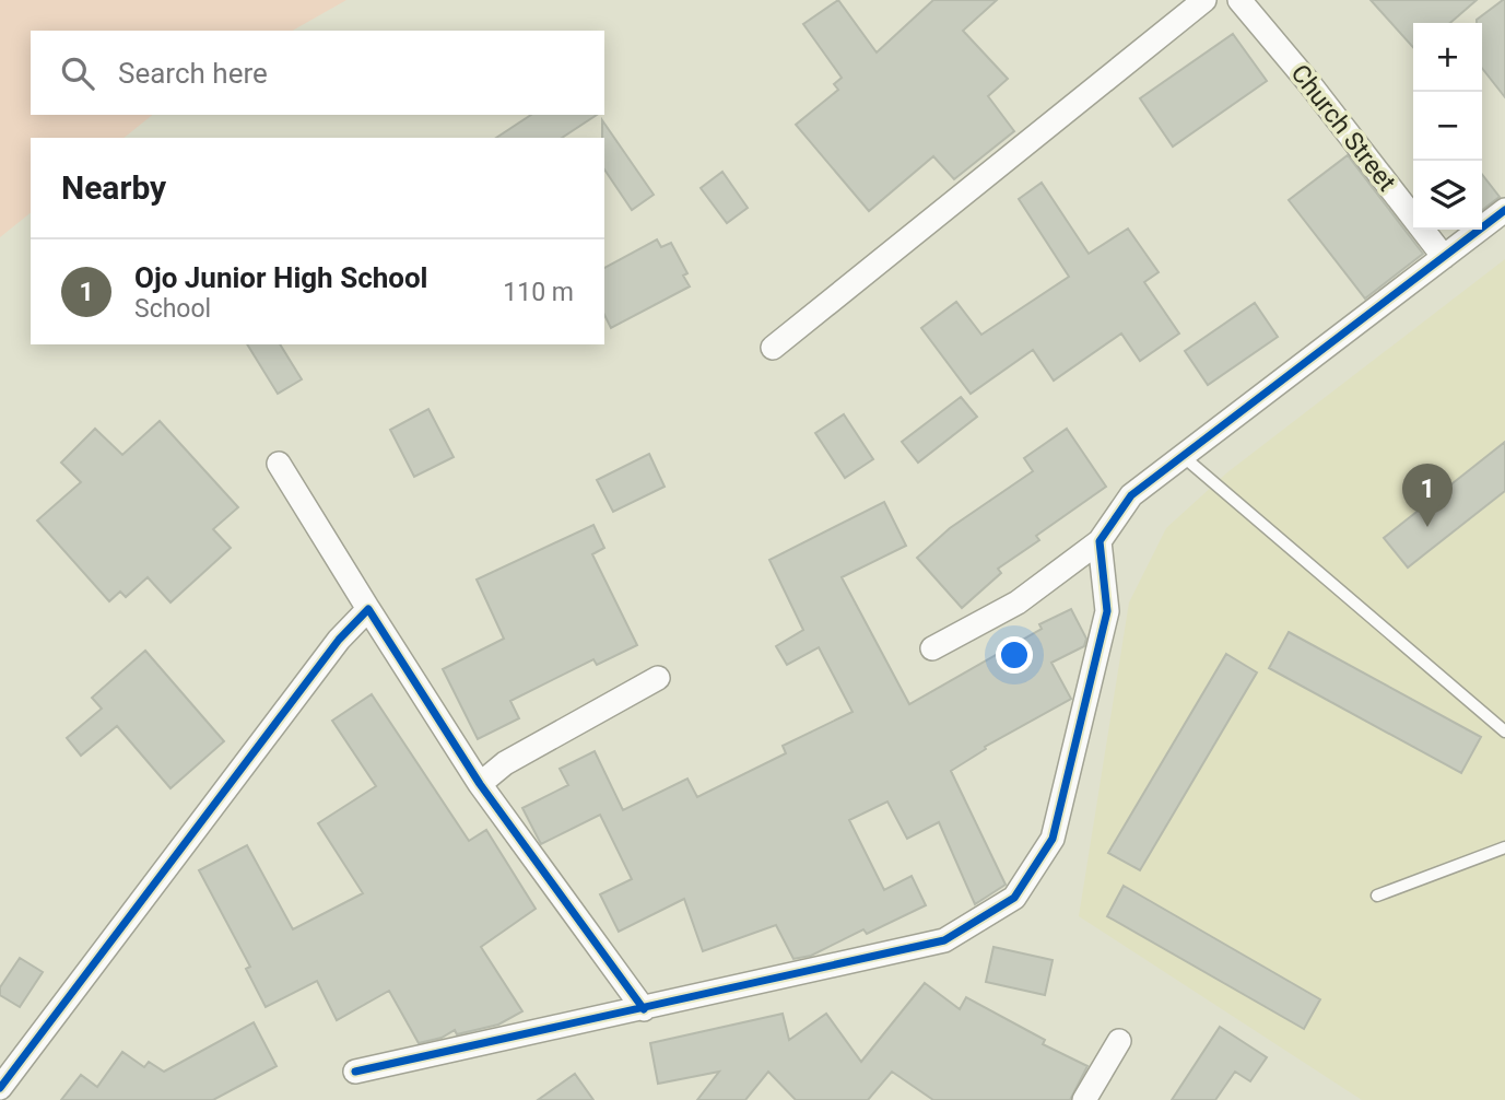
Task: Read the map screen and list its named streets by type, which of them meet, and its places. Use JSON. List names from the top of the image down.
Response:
{
  "streets": {
    "street": ["Church Street"]
  },
  "page": {
    "map_buttons": ["+", "−"],
    "search": "Search here",
    "heading": "Nearby",
    "list": [
      {
        "mark": "1",
        "name": "Ojo Junior High School",
        "note": "School",
        "value": "110 m"
      }
    ],
    "pins": "1"
  }
}
